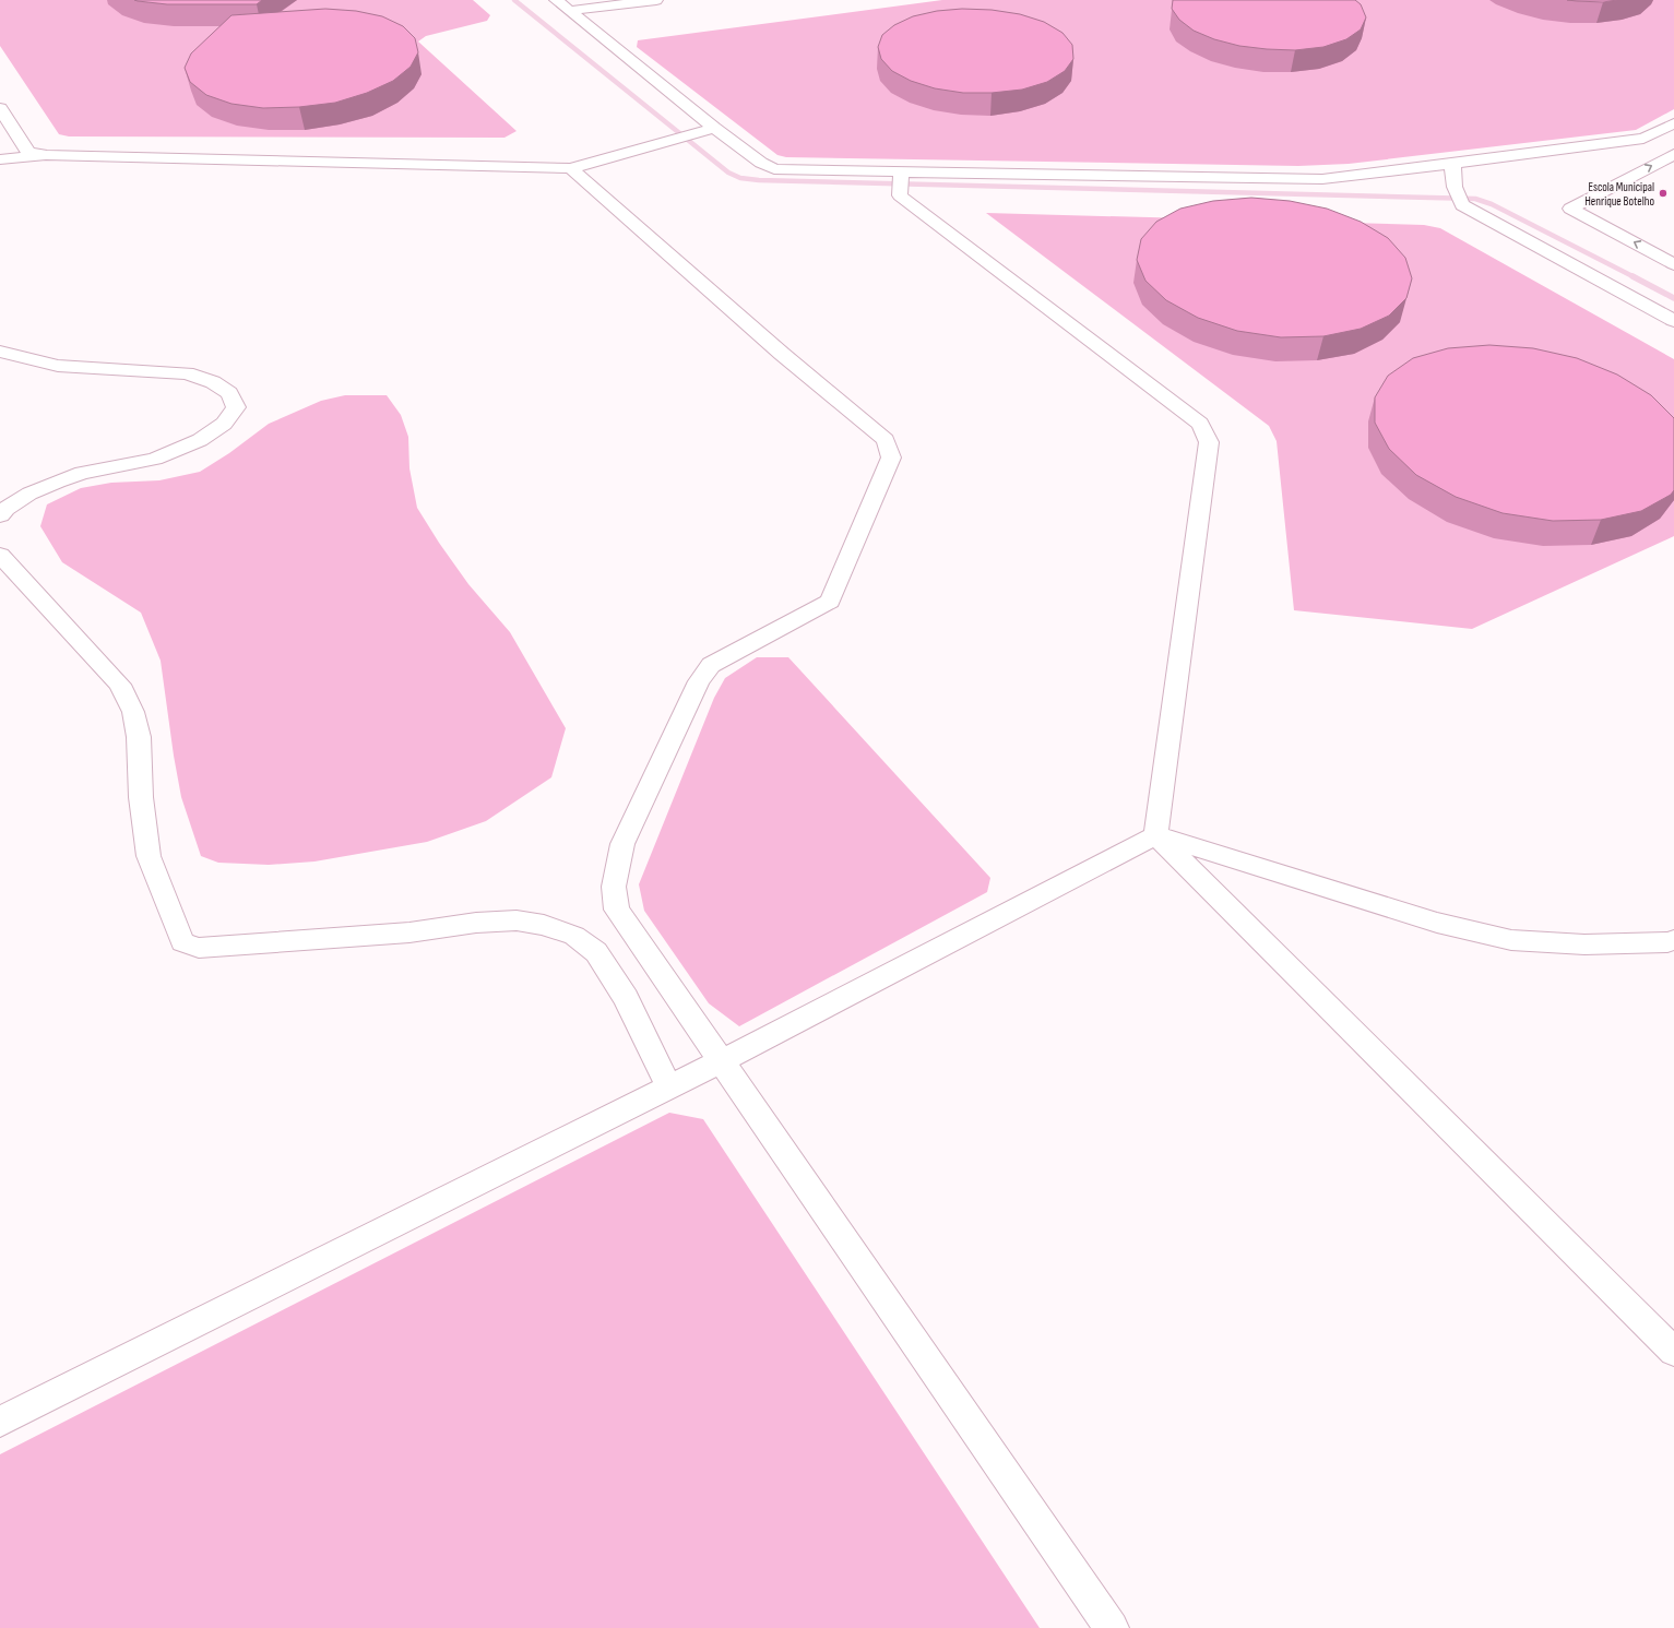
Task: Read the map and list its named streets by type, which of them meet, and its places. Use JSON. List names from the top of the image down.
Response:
{
  "places": ["Escola Municipal Henrique Botelho"]
}
